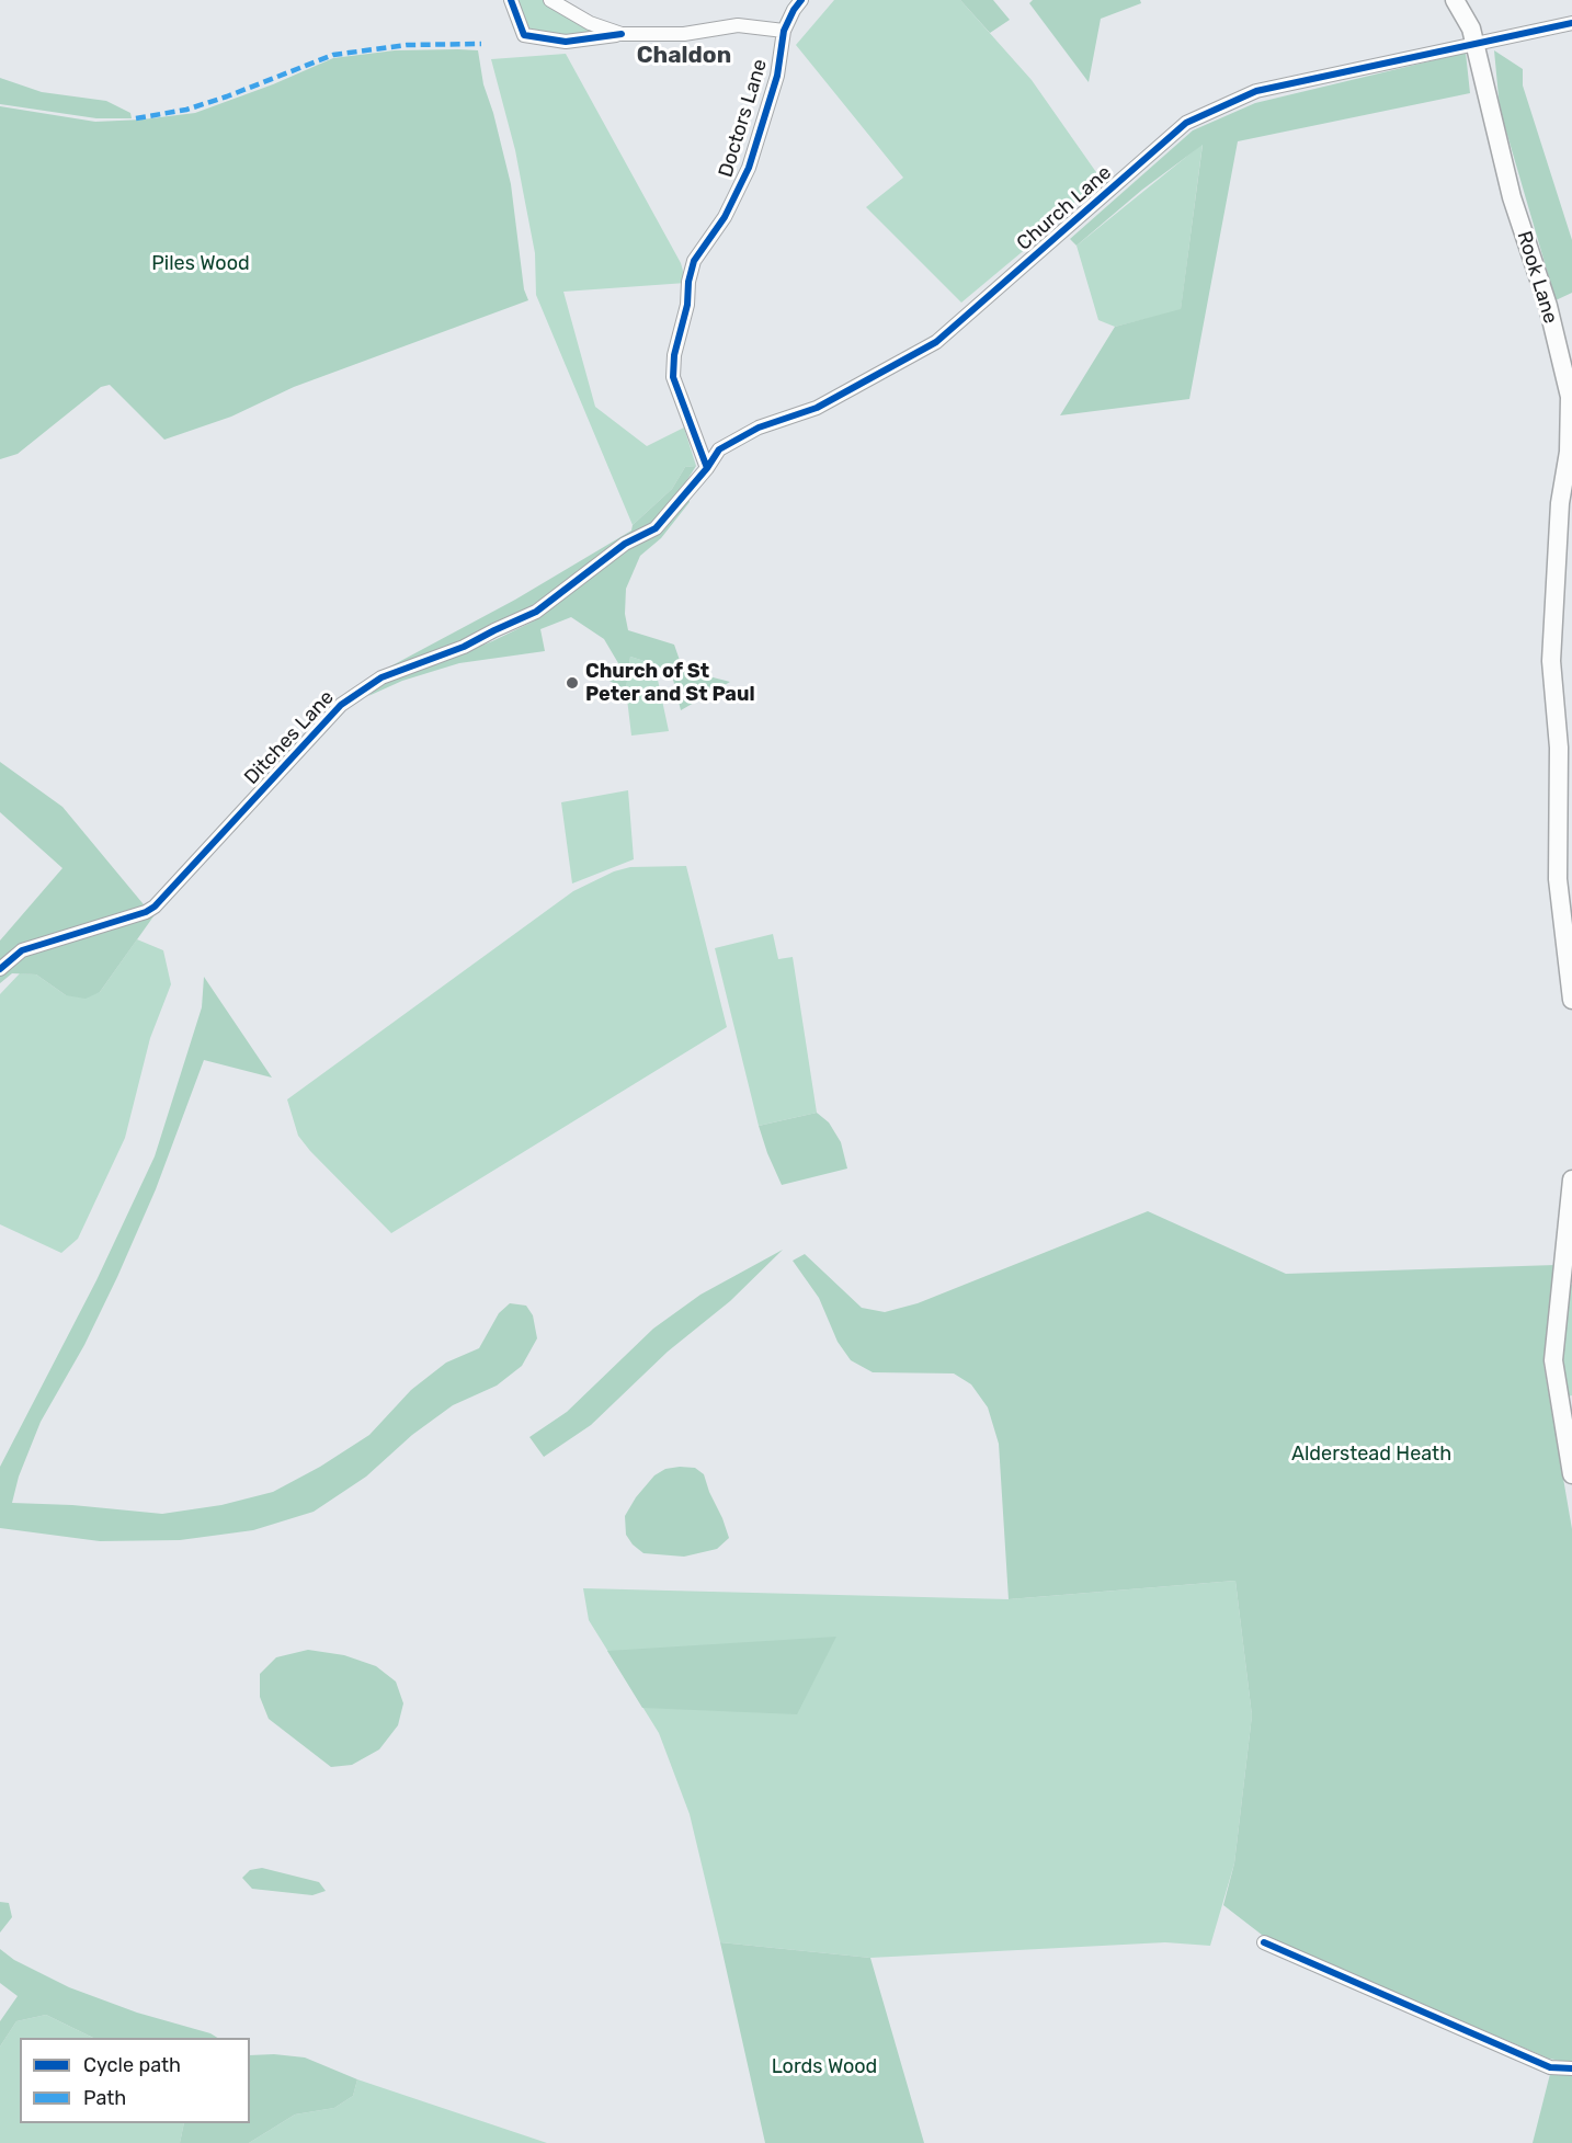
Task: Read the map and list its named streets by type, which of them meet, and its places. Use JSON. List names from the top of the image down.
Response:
{
  "streets": {
    "main road": ["Rook Lane"],
    "street": ["Doctors Lane", "Church Lane", "Ditches Lane"]
  },
  "crossings": [
    ["Doctors Lane", "Church Lane"],
    ["Doctors Lane", "Ditches Lane"],
    ["Church Lane", "Rook Lane"],
    ["Church Lane", "Ditches Lane"]
  ],
  "districts": ["Chaldon"],
  "parks": ["Piles Wood", "Alderstead Heath", "Lords Wood"],
  "places": ["Church of St Peter and St Paul"],
  "legend": ["Cycle path", "Path"]
}
